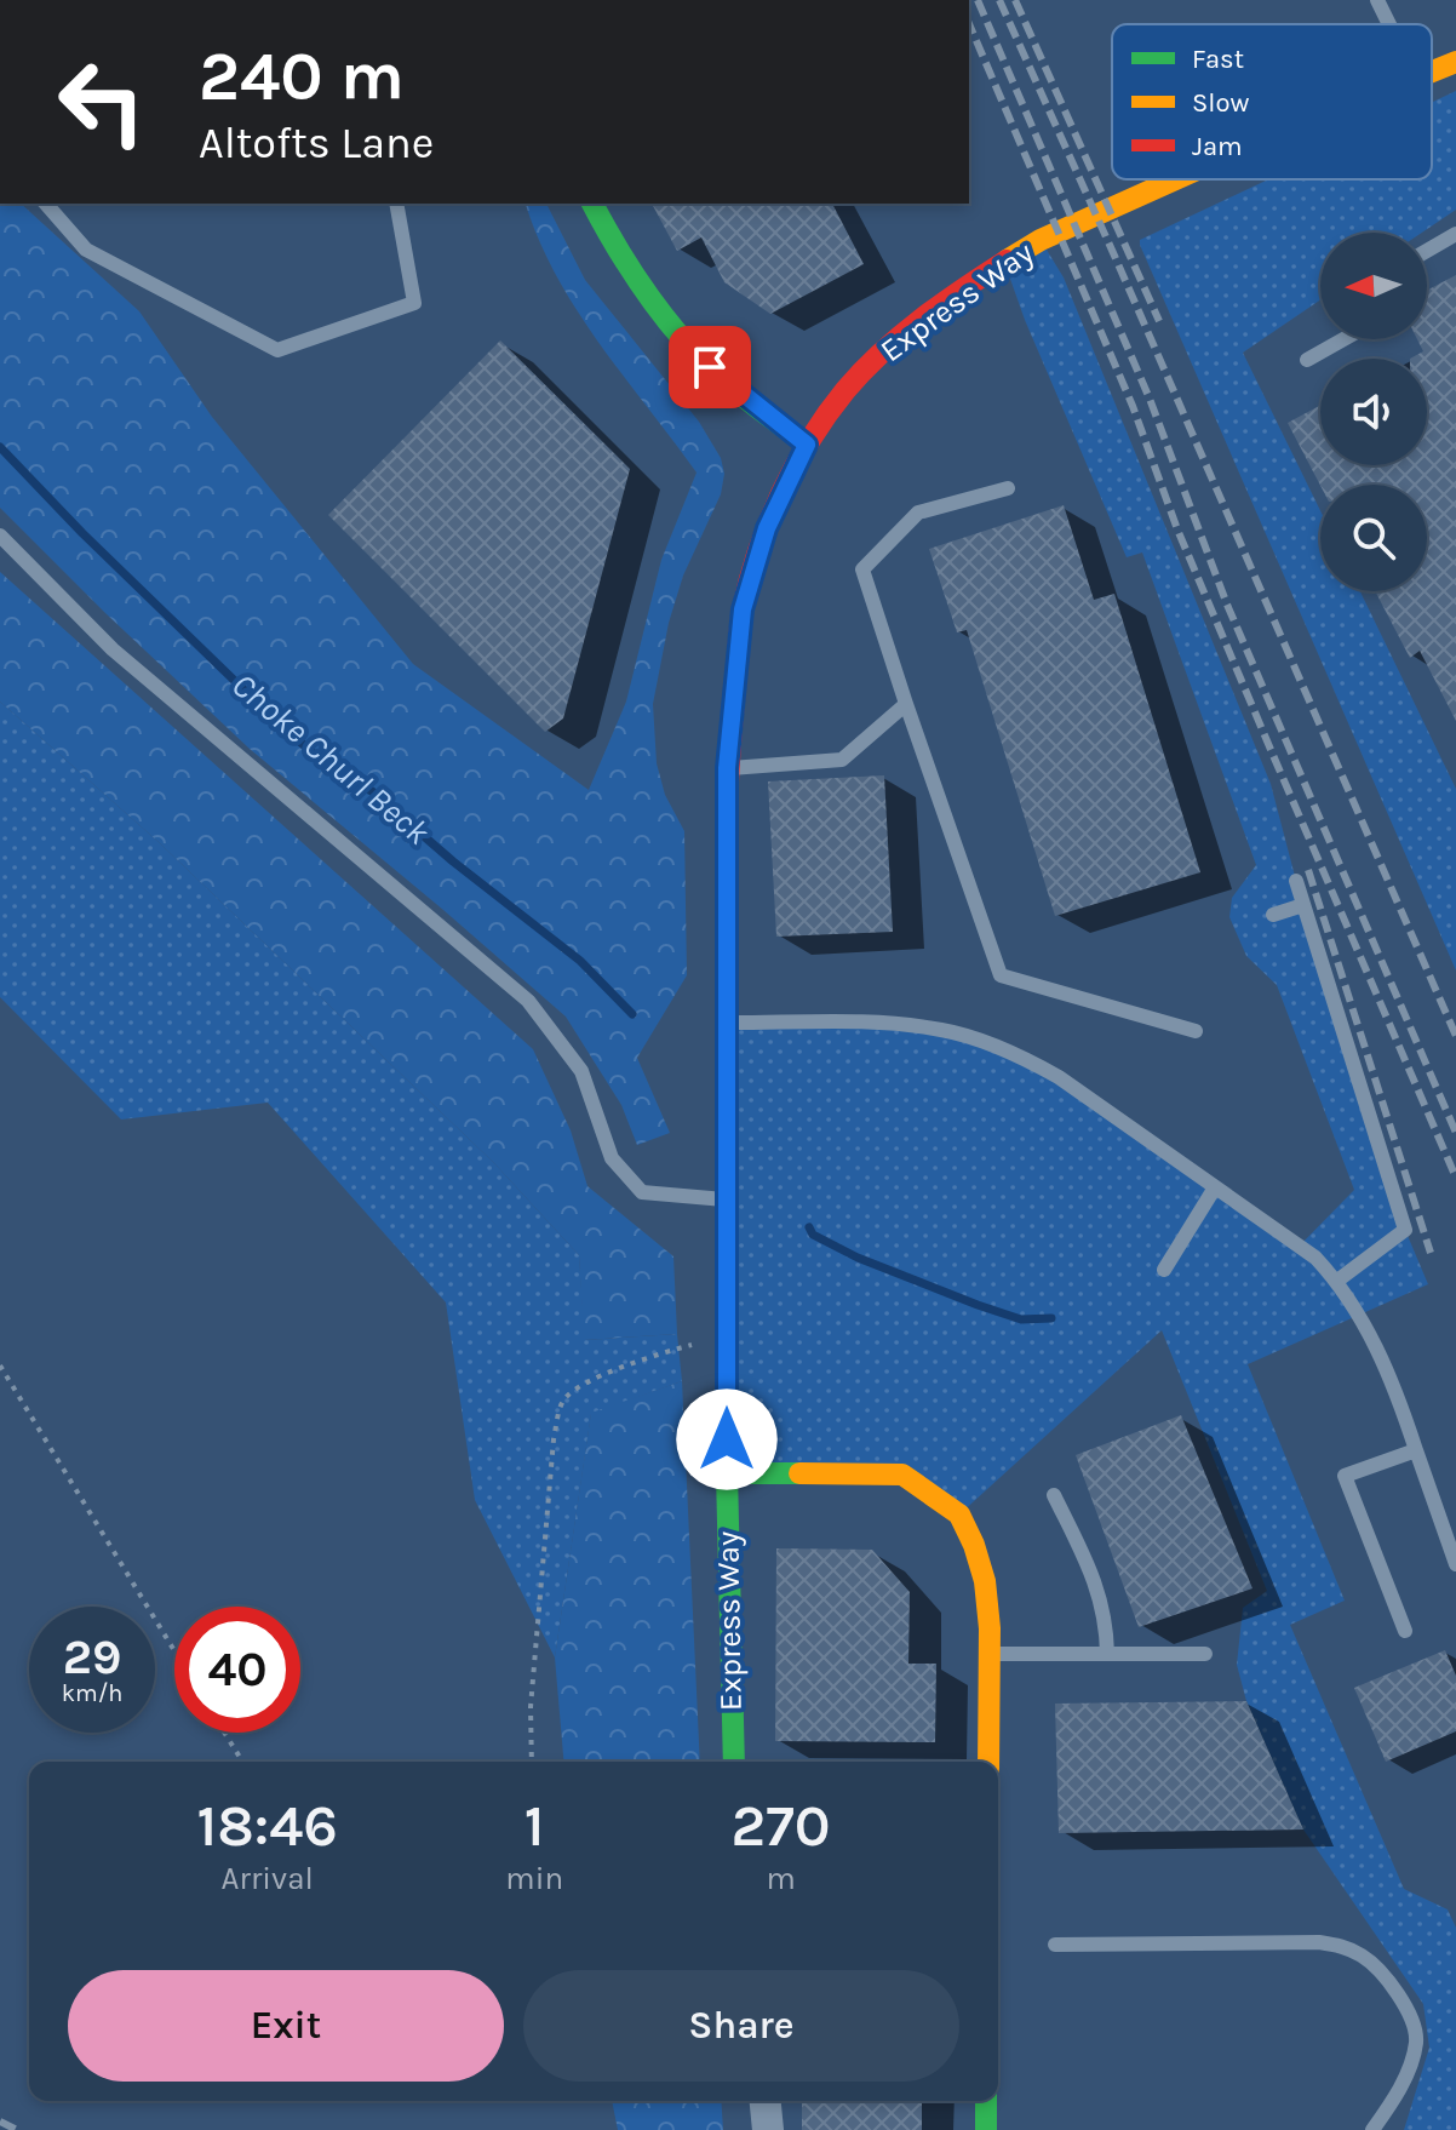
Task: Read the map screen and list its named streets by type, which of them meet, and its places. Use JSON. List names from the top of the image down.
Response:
{
  "streets": {
    "street": ["Express Way"]
  },
  "water": ["Choke Churl Beck"],
  "legend": ["Fast", "Slow", "Jam"],
  "north": "left",
  "page": {
    "turn": ["240 m", "Altofts Lane"],
    "speed": "29 km/h",
    "limit": "40",
    "eta": [
      "18:46",
      "Arrival",
      "1",
      "min",
      "270",
      "m"
    ],
    "buttons": ["Exit", "Share"]
  }
}
